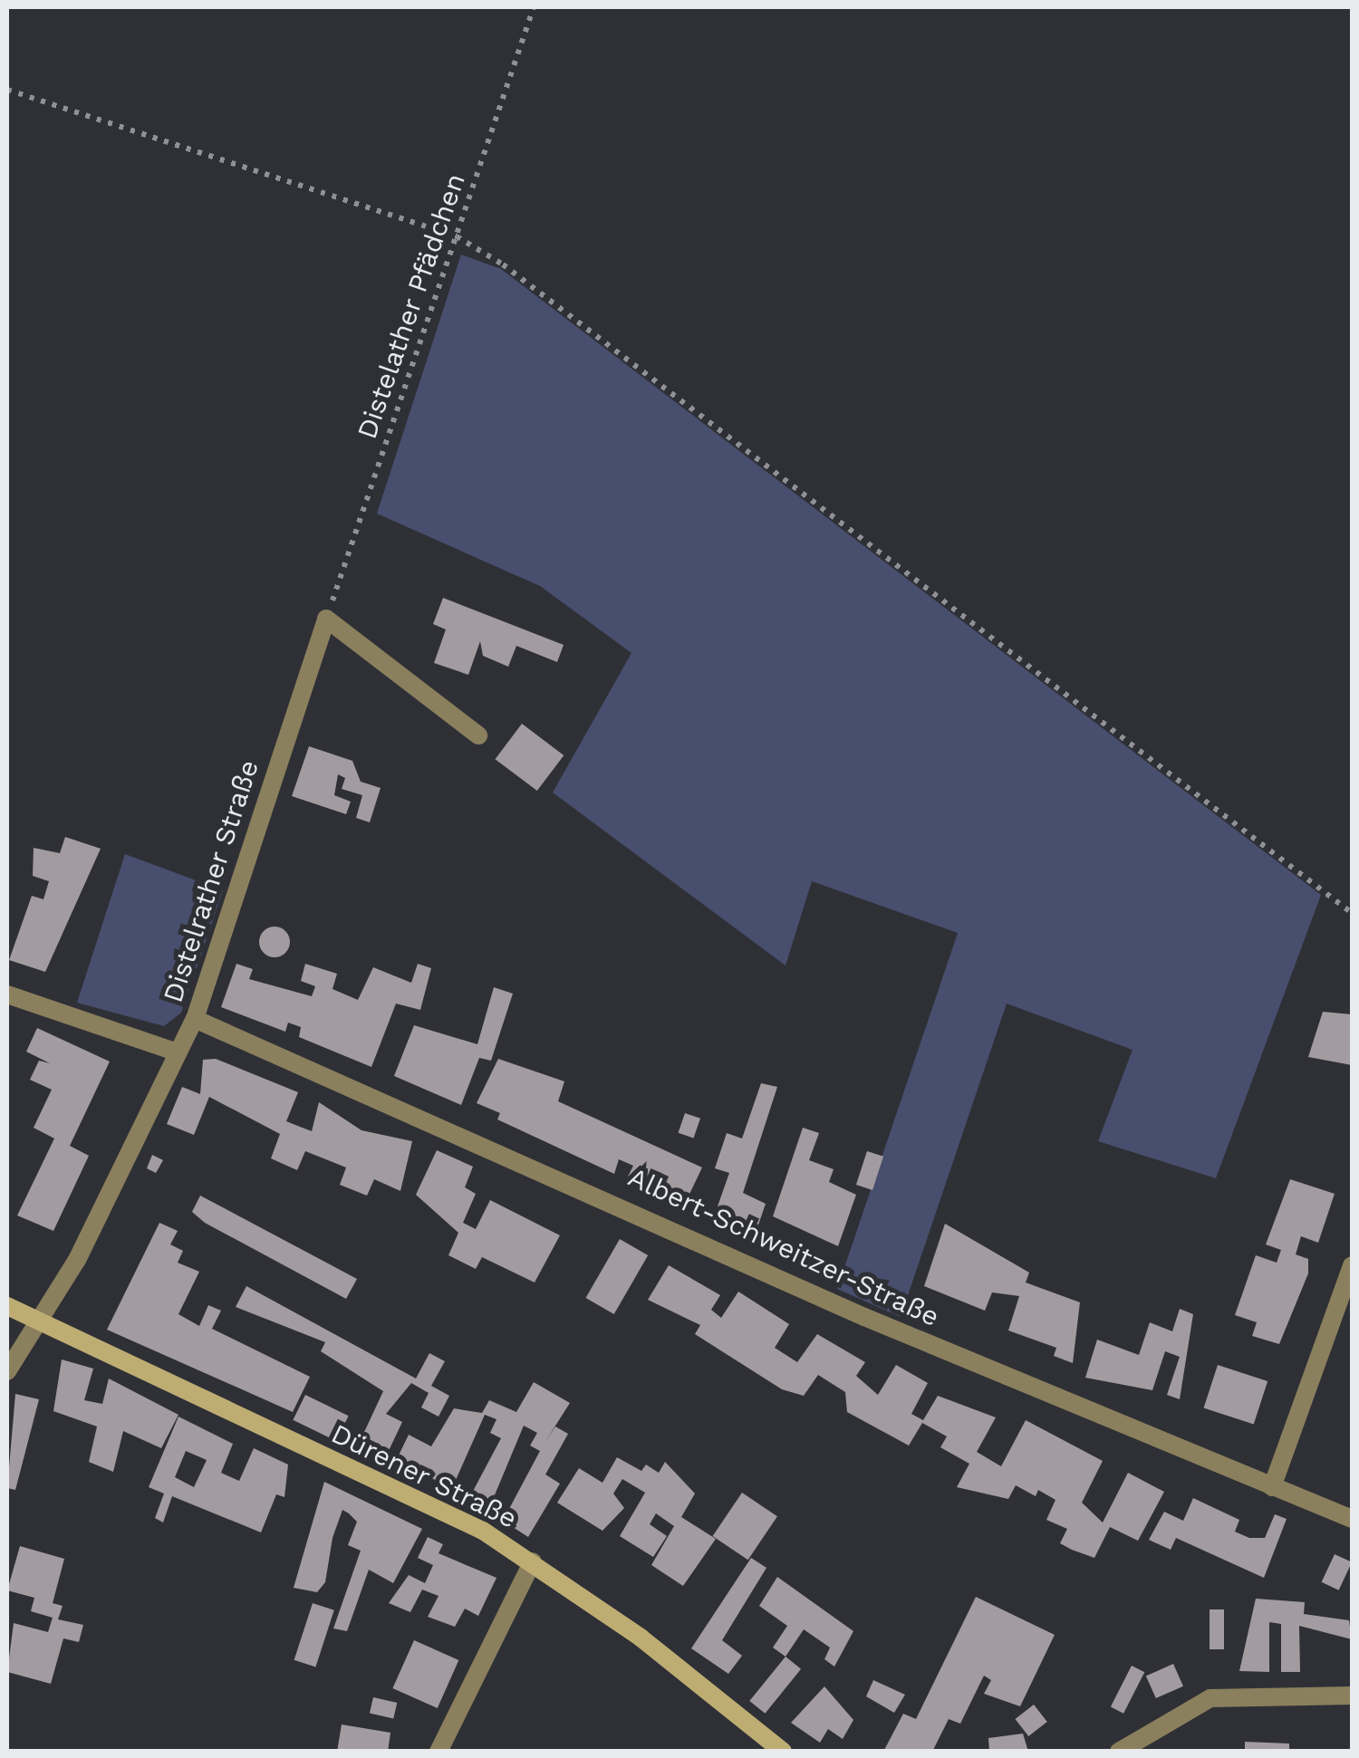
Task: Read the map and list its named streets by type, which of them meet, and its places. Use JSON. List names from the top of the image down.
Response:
{
  "streets": {
    "main road": ["Dürener Straße"],
    "street": ["Distelrather Straße", "Albert-Schweitzer-Straße"],
    "path": ["Distelather Pfädchen"]
  },
  "crossings": [
    ["Distelather Pfädchen", "Distelrather Straße"],
    ["Distelrather Straße", "Albert-Schweitzer-Straße"],
    ["Distelrather Straße", "Dürener Straße"]
  ]
}
